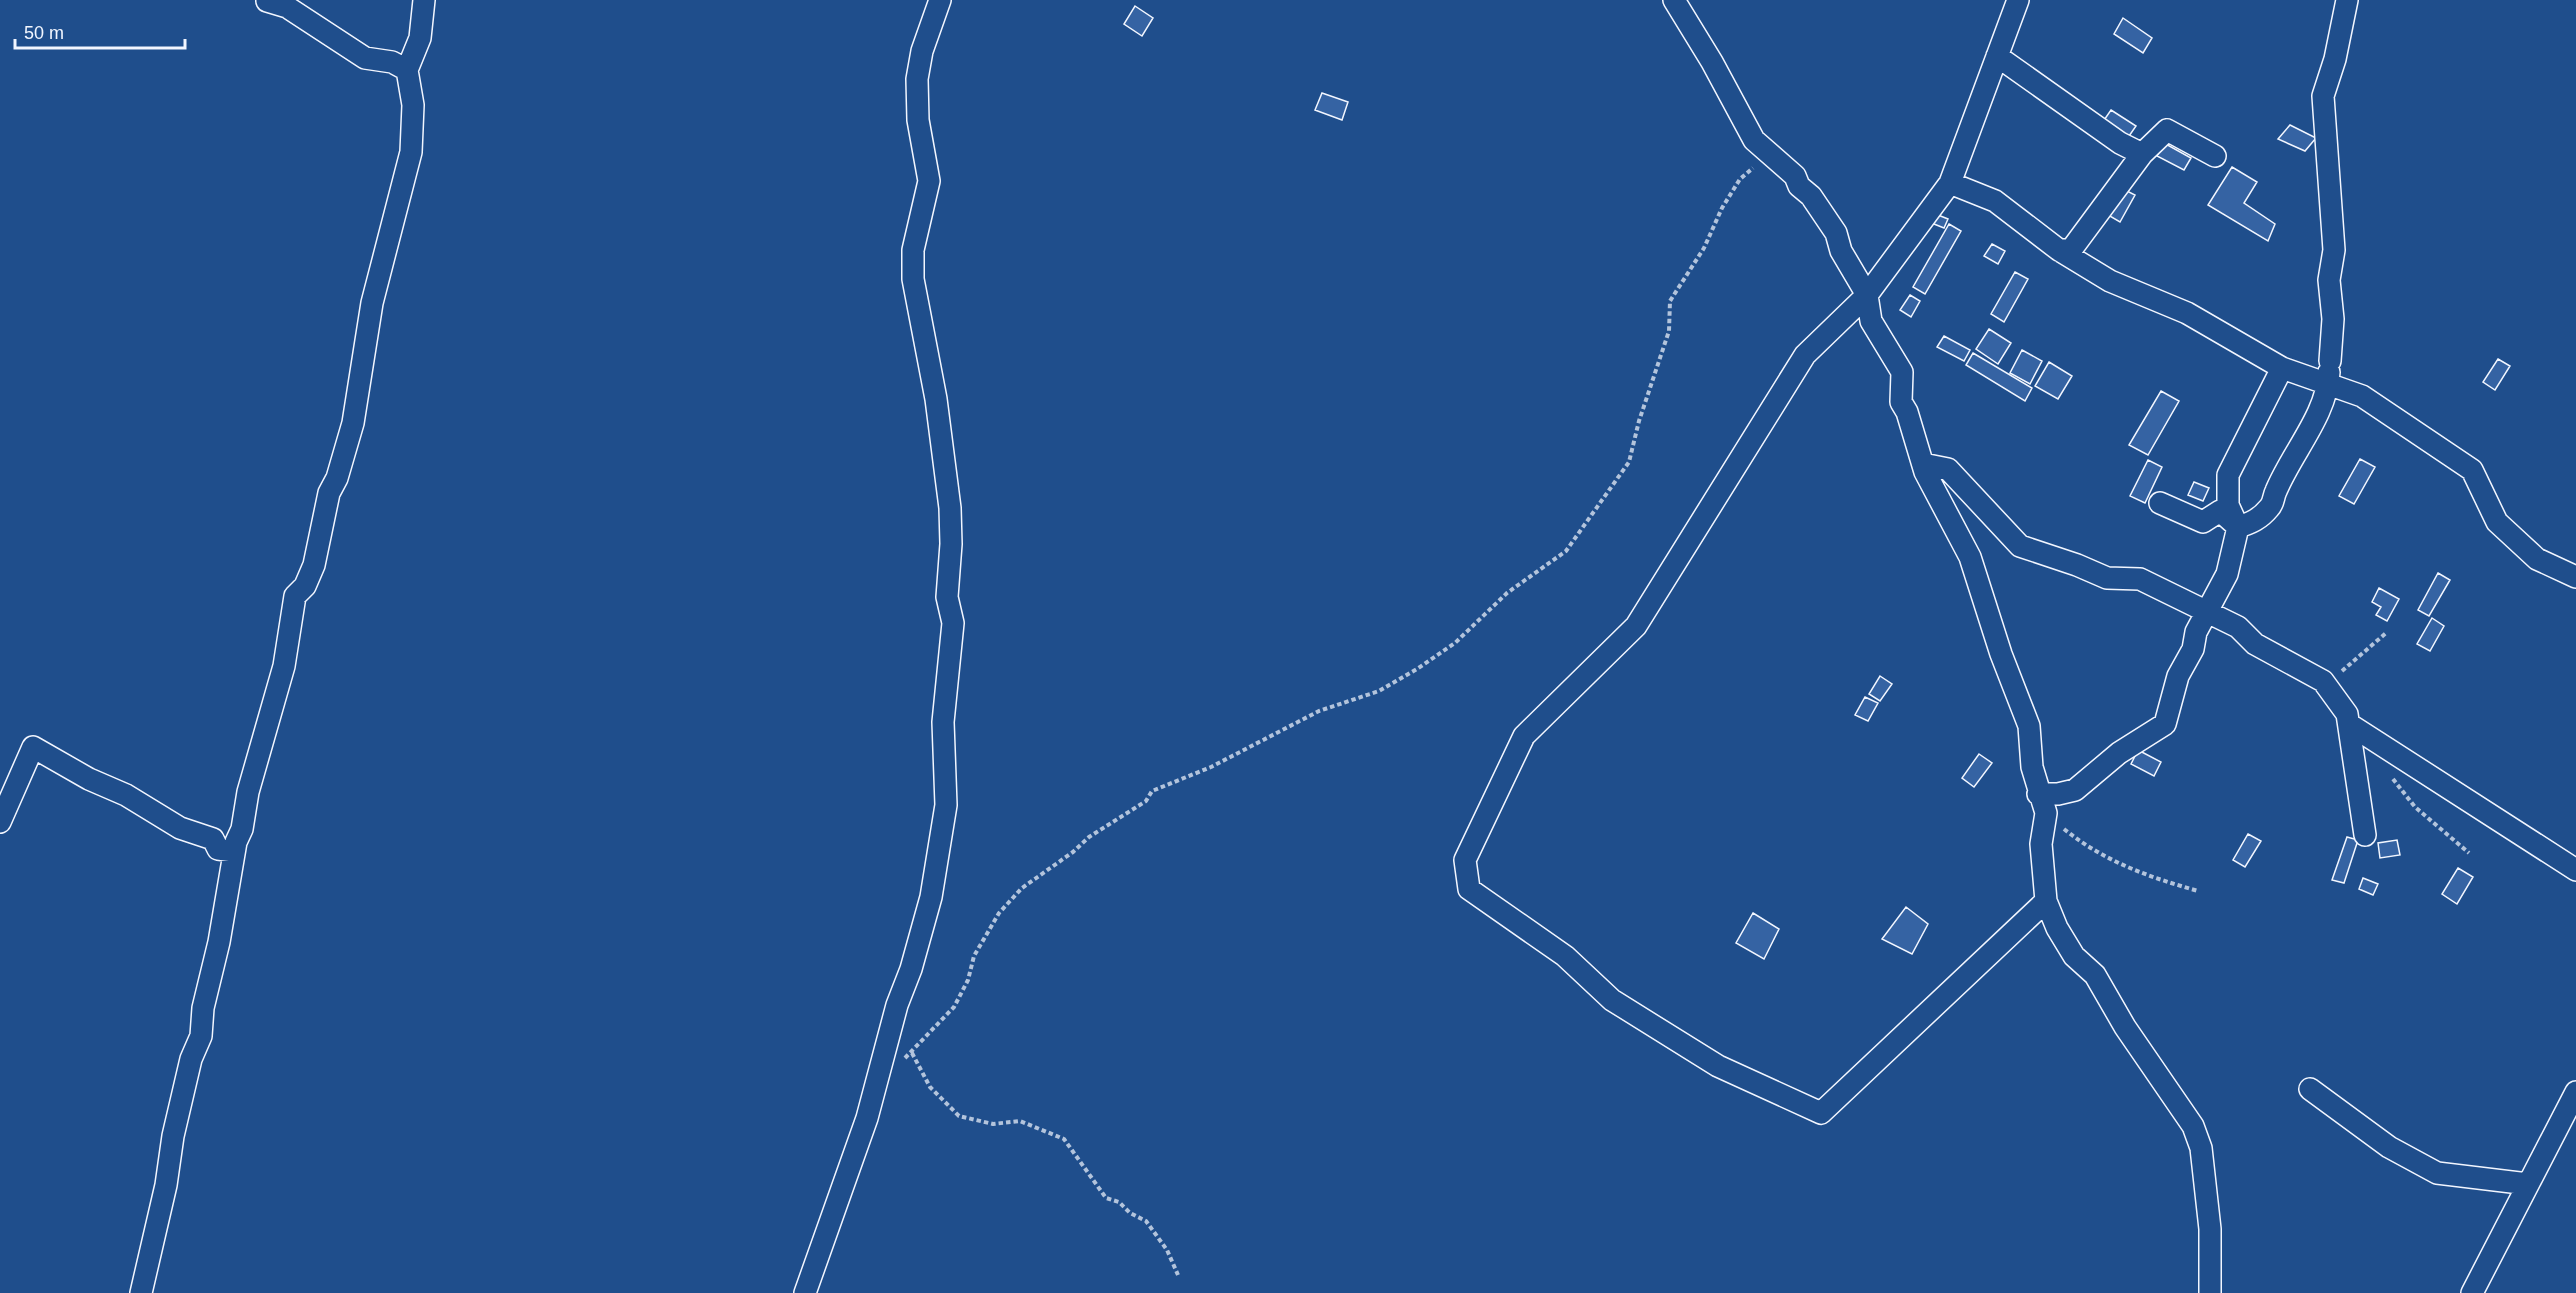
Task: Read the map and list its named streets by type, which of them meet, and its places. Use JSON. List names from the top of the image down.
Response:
{
  "scale_bar": "50 m"
}
